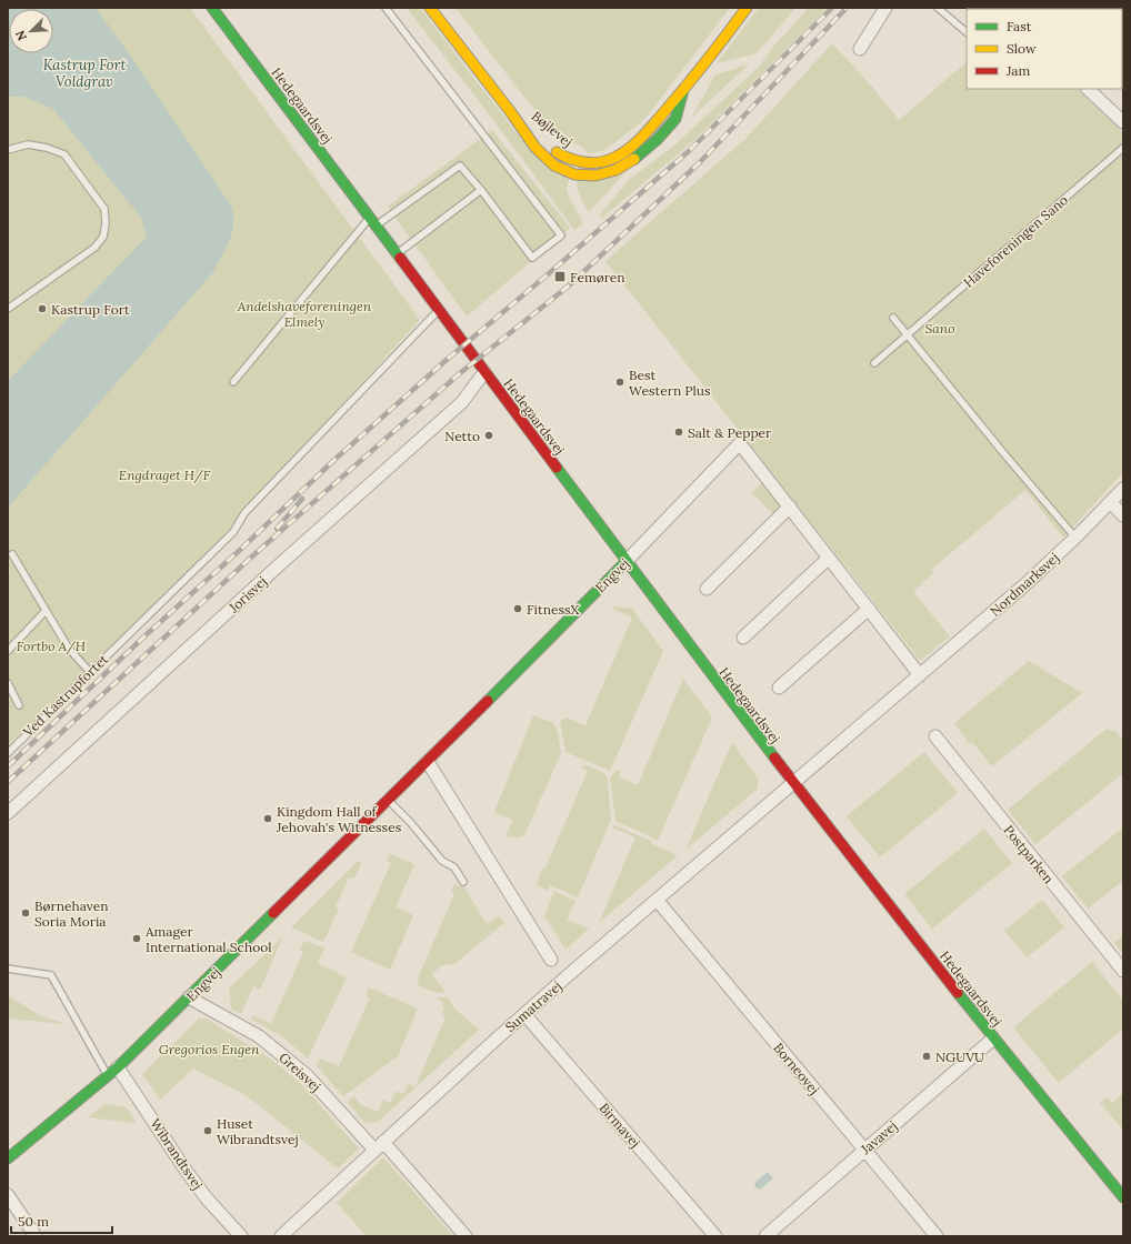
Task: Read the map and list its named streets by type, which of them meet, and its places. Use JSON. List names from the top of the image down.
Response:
{
  "streets": {
    "street": [
      "Hedegaardsvej",
      "Bøjlevej",
      "Engvej",
      "Nordmarksvej",
      "Jorisvej",
      "Postparken",
      "Sumatravej",
      "Borneovej",
      "Greisvej",
      "Birmavej",
      "Javavej",
      "Wibrandtsvej"
    ],
    "lane": ["Haveforeningen Sano", "Ved Kastrupfortet"]
  },
  "crossings": [
    ["Hedegaardsvej", "Engvej"],
    ["Hedegaardsvej", "Nordmarksvej"],
    ["Hedegaardsvej", "Jorisvej"],
    ["Hedegaardsvej", "Ved Kastrupfortet"],
    ["Hedegaardsvej", "Sumatravej"],
    ["Hedegaardsvej", "Javavej"],
    ["Engvej", "Greisvej"],
    ["Engvej", "Wibrandtsvej"],
    ["Nordmarksvej", "Sumatravej"],
    ["Sumatravej", "Borneovej"],
    ["Sumatravej", "Greisvej"],
    ["Sumatravej", "Birmavej"],
    ["Borneovej", "Javavej"]
  ],
  "water": ["Kastrup Fort Voldgrav"],
  "parks": [
    "Andelshaveforeningen Elmely",
    "Sano",
    "Engdraget H/F",
    "Fortbo A/H",
    "Gregorios Engen"
  ],
  "places": {
    "transit": ["Femøren"],
    "other": [
      "Kastrup Fort",
      "Best Western Plus",
      "Salt & Pepper",
      "Netto",
      "FitnessX",
      "Kingdom Hall of Jehovah's Witnesses",
      "Børnehaven Soria Moria",
      "Amager International School",
      "NGUVU",
      "Huset Wibrandtsvej"
    ]
  },
  "legend": ["Fast", "Slow", "Jam"],
  "scale_bar": "50 m",
  "north": "bottom left"
}
